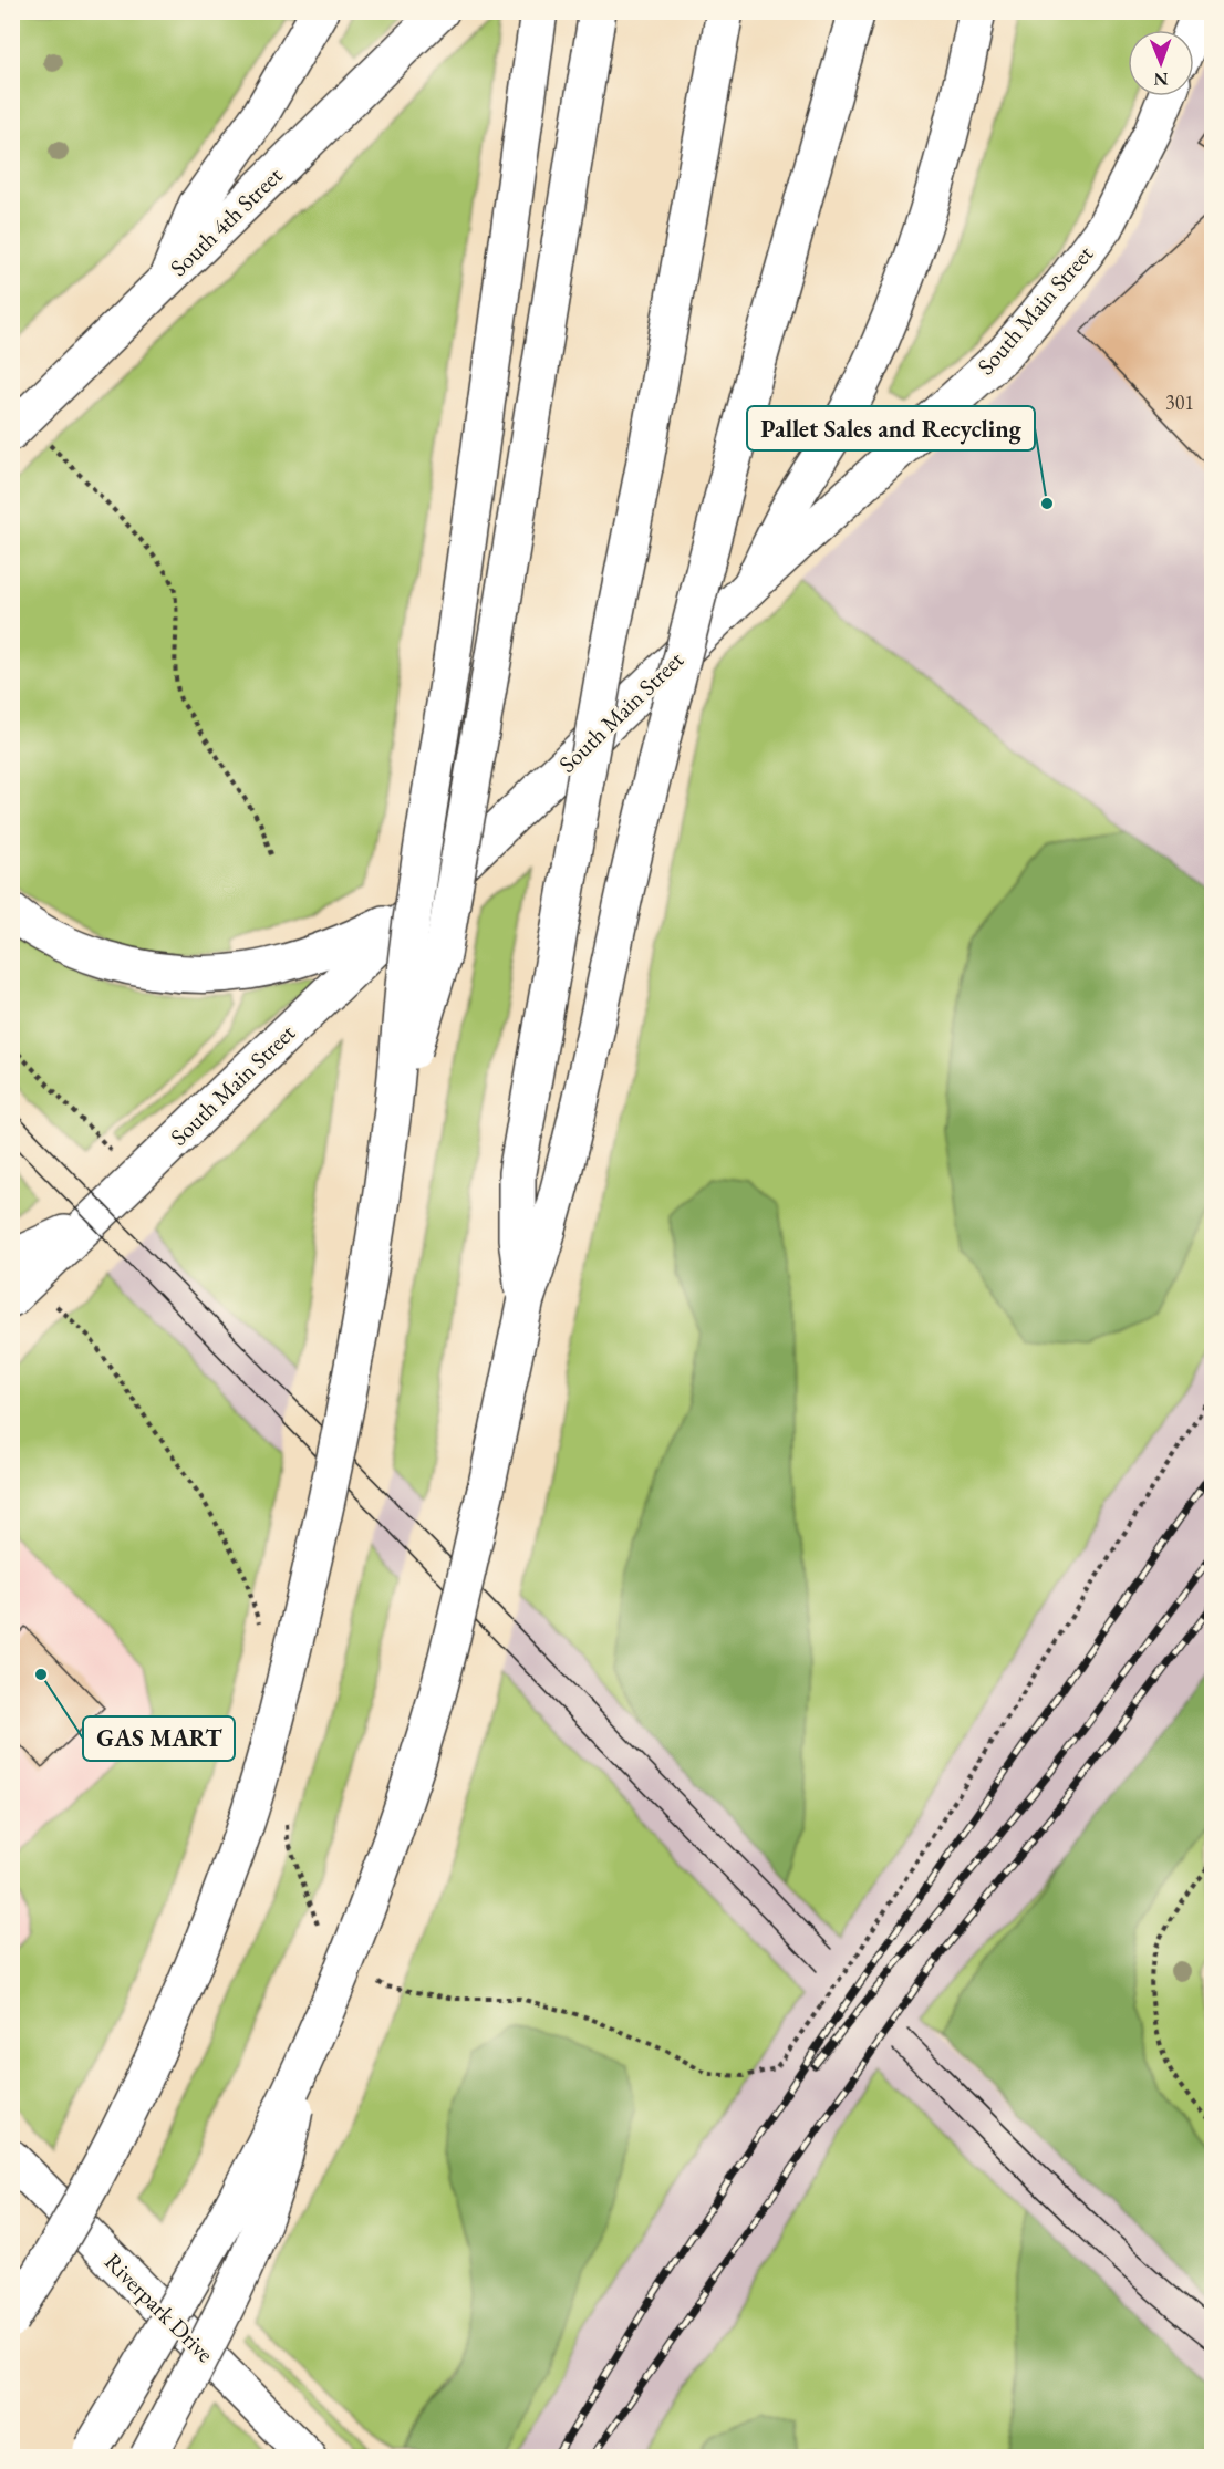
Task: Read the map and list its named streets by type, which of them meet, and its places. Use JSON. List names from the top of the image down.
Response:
{
  "streets": {
    "main road": ["South 4th Street", "South Main Street", "Riverpark Drive"]
  },
  "places": ["Pallet Sales and Recycling", "GAS MART"],
  "house_numbers": ["301"],
  "north": "bottom"
}
